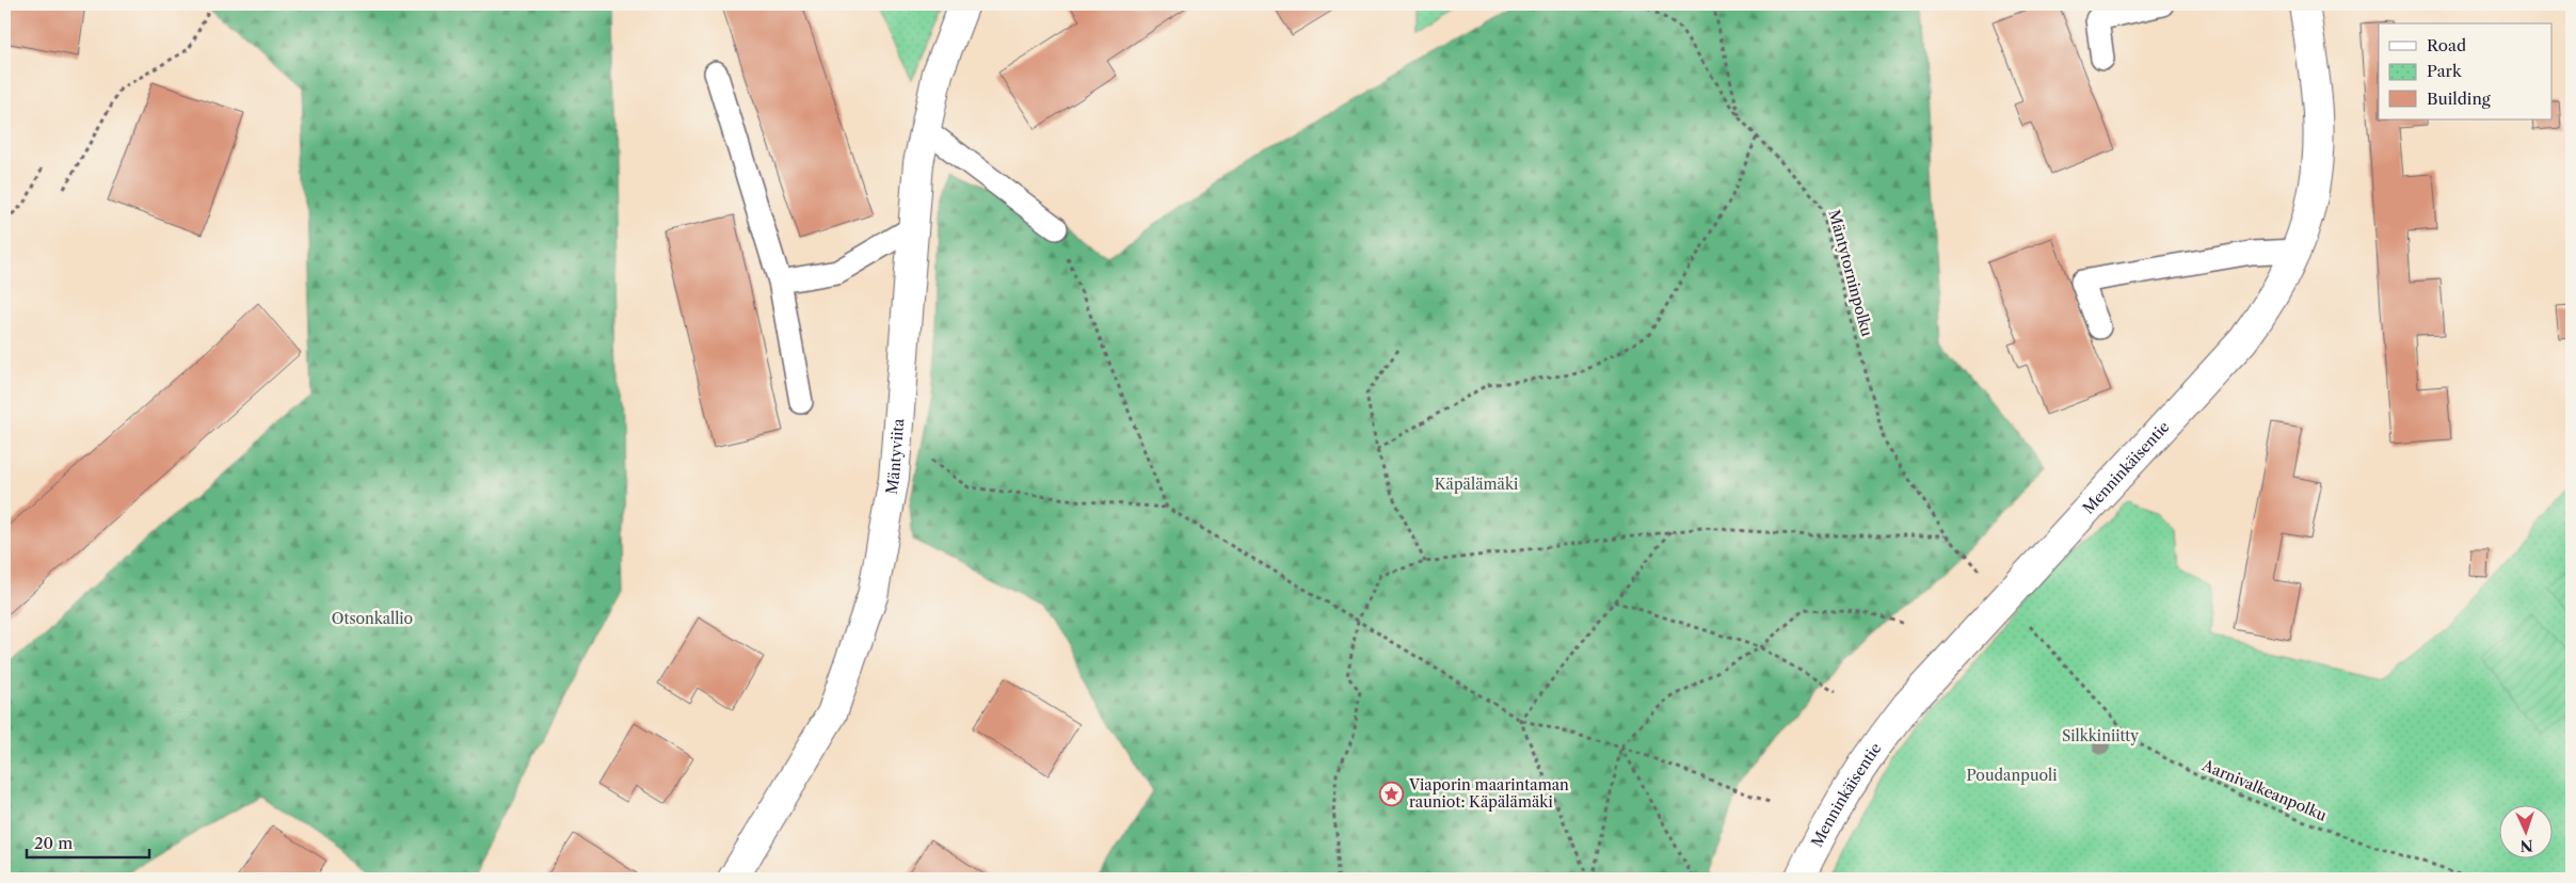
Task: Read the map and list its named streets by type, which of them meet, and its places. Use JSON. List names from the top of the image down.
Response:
{
  "streets": {
    "street": ["Mäntyviita", "Menninkäisentie"],
    "path": ["Mäntytorninpolku", "Aarnivalkeanpolku"]
  },
  "crossings": [
    ["Mäntytorninpolku", "Aarnivalkeanpolku"],
    ["Menninkäisentie", "Aarnivalkeanpolku"]
  ],
  "parks": [
    "Käpälämäki",
    "Otsonkallio",
    "Silkkiniitty",
    "Poudanpuoli"
  ],
  "places": {
    "place": ["Viaporin maarintaman rauniot: Käpälämäki"]
  },
  "legend": ["Road", "Park", "Building"],
  "scale_bar": "20 m",
  "north": "bottom"
}
